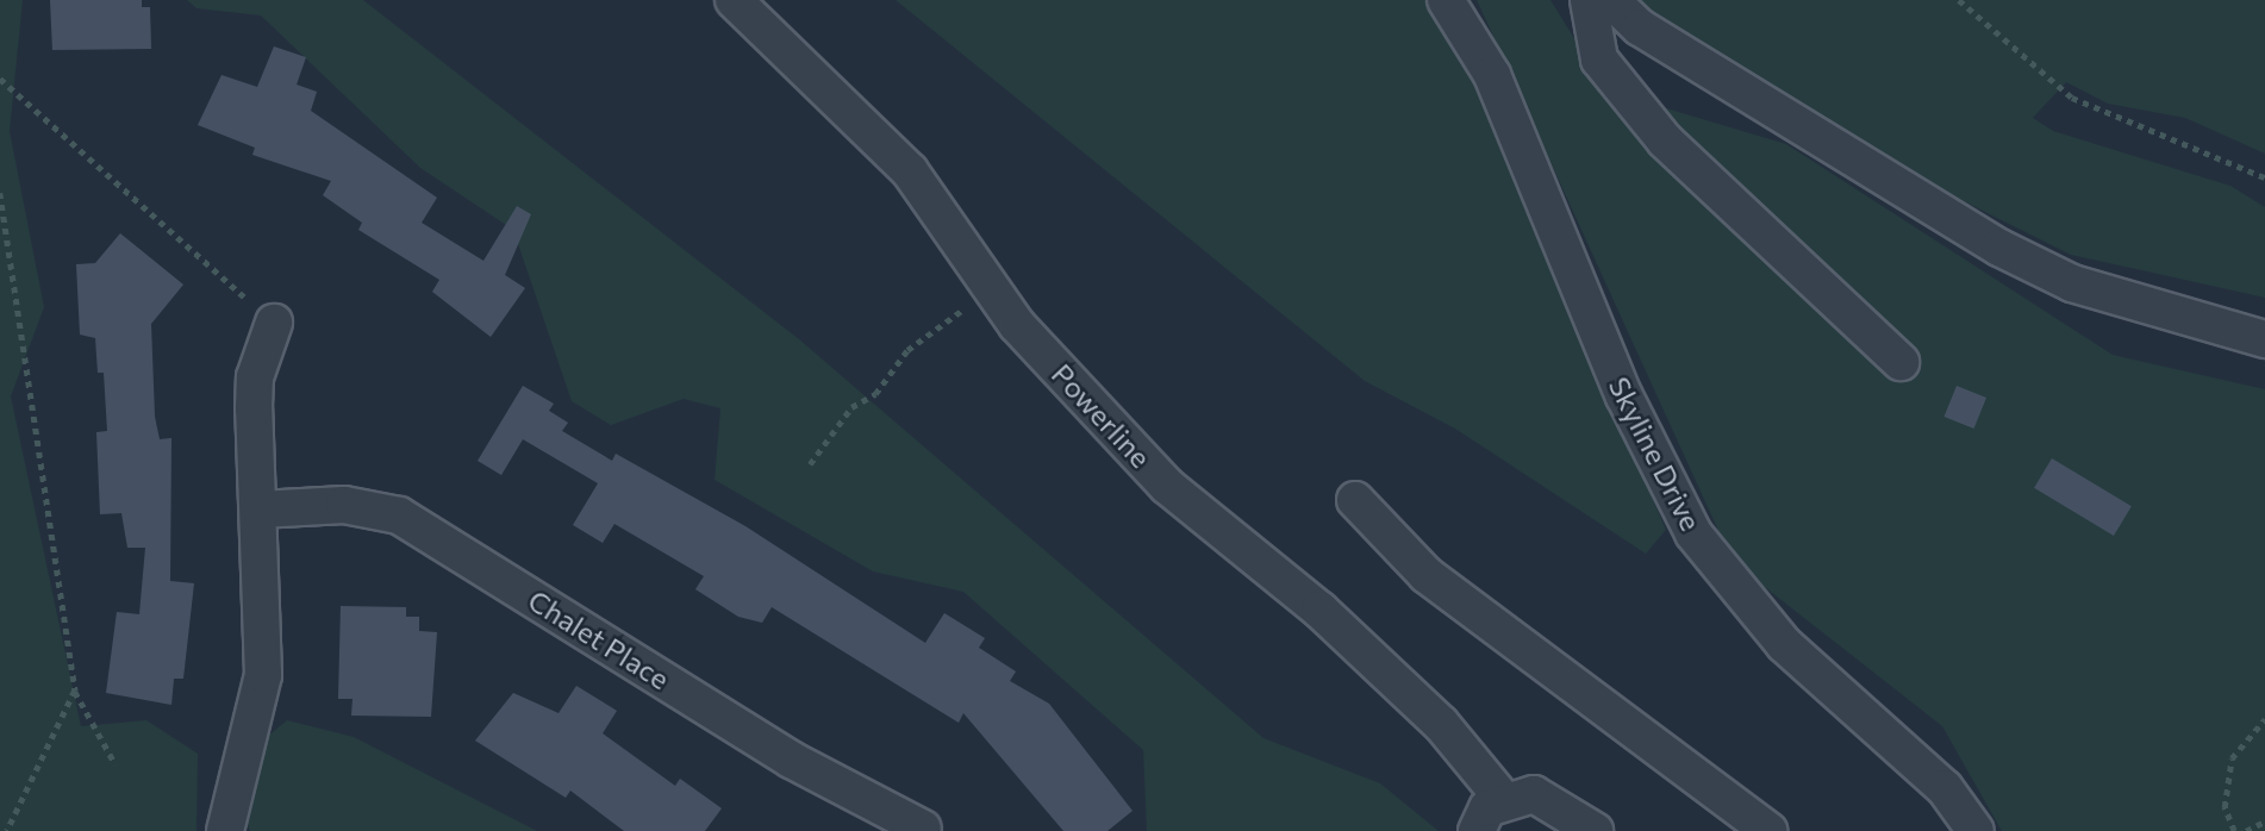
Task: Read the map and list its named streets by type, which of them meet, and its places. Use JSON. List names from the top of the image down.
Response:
{
  "streets": {
    "street": ["Powerline", "Skyline Drive", "Chalet Place"]
  }
}
